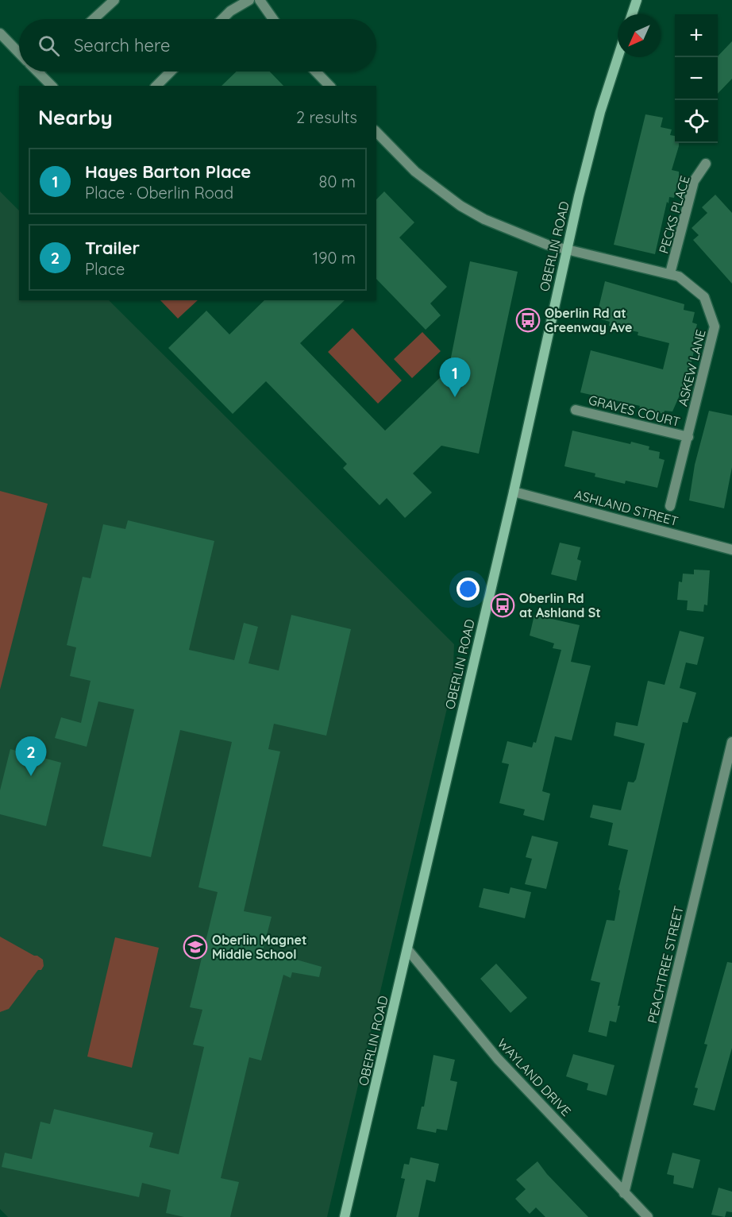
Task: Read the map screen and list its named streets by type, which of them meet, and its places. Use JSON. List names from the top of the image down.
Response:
{
  "streets": {
    "main road": ["OBERLIN ROAD"],
    "street": [
      "PECKS PLACE",
      "ASKEW LANE",
      "GRAVES COURT",
      "ASHLAND STREET",
      "PEACHTREE STREET",
      "WAYLAND DRIVE"
    ]
  },
  "crossings": [
    ["PECKS PLACE", "ASKEW LANE"],
    ["OBERLIN ROAD", "ASKEW LANE"],
    ["OBERLIN ROAD", "ASHLAND STREET"],
    ["OBERLIN ROAD", "WAYLAND DRIVE"],
    ["ASKEW LANE", "GRAVES COURT"],
    ["PEACHTREE STREET", "WAYLAND DRIVE"]
  ],
  "places": {
    "bus stop": ["Oberlin Rd at Greenway Ave", "Oberlin Rd at Ashland St"],
    "school or university": ["Oberlin Magnet Middle School"]
  },
  "north": "bottom left",
  "page": {
    "map_buttons": ["+", "−"],
    "search": "Search here",
    "heading": ["Nearby", "2 results"],
    "list": [
      {
        "mark": "1",
        "name": "Hayes Barton Place",
        "note": "Place · Oberlin Road",
        "value": "80 m"
      },
      {
        "mark": "2",
        "name": "Trailer",
        "note": "Place",
        "value": "190 m"
      }
    ],
    "pins": ["1", "2"]
  }
}
